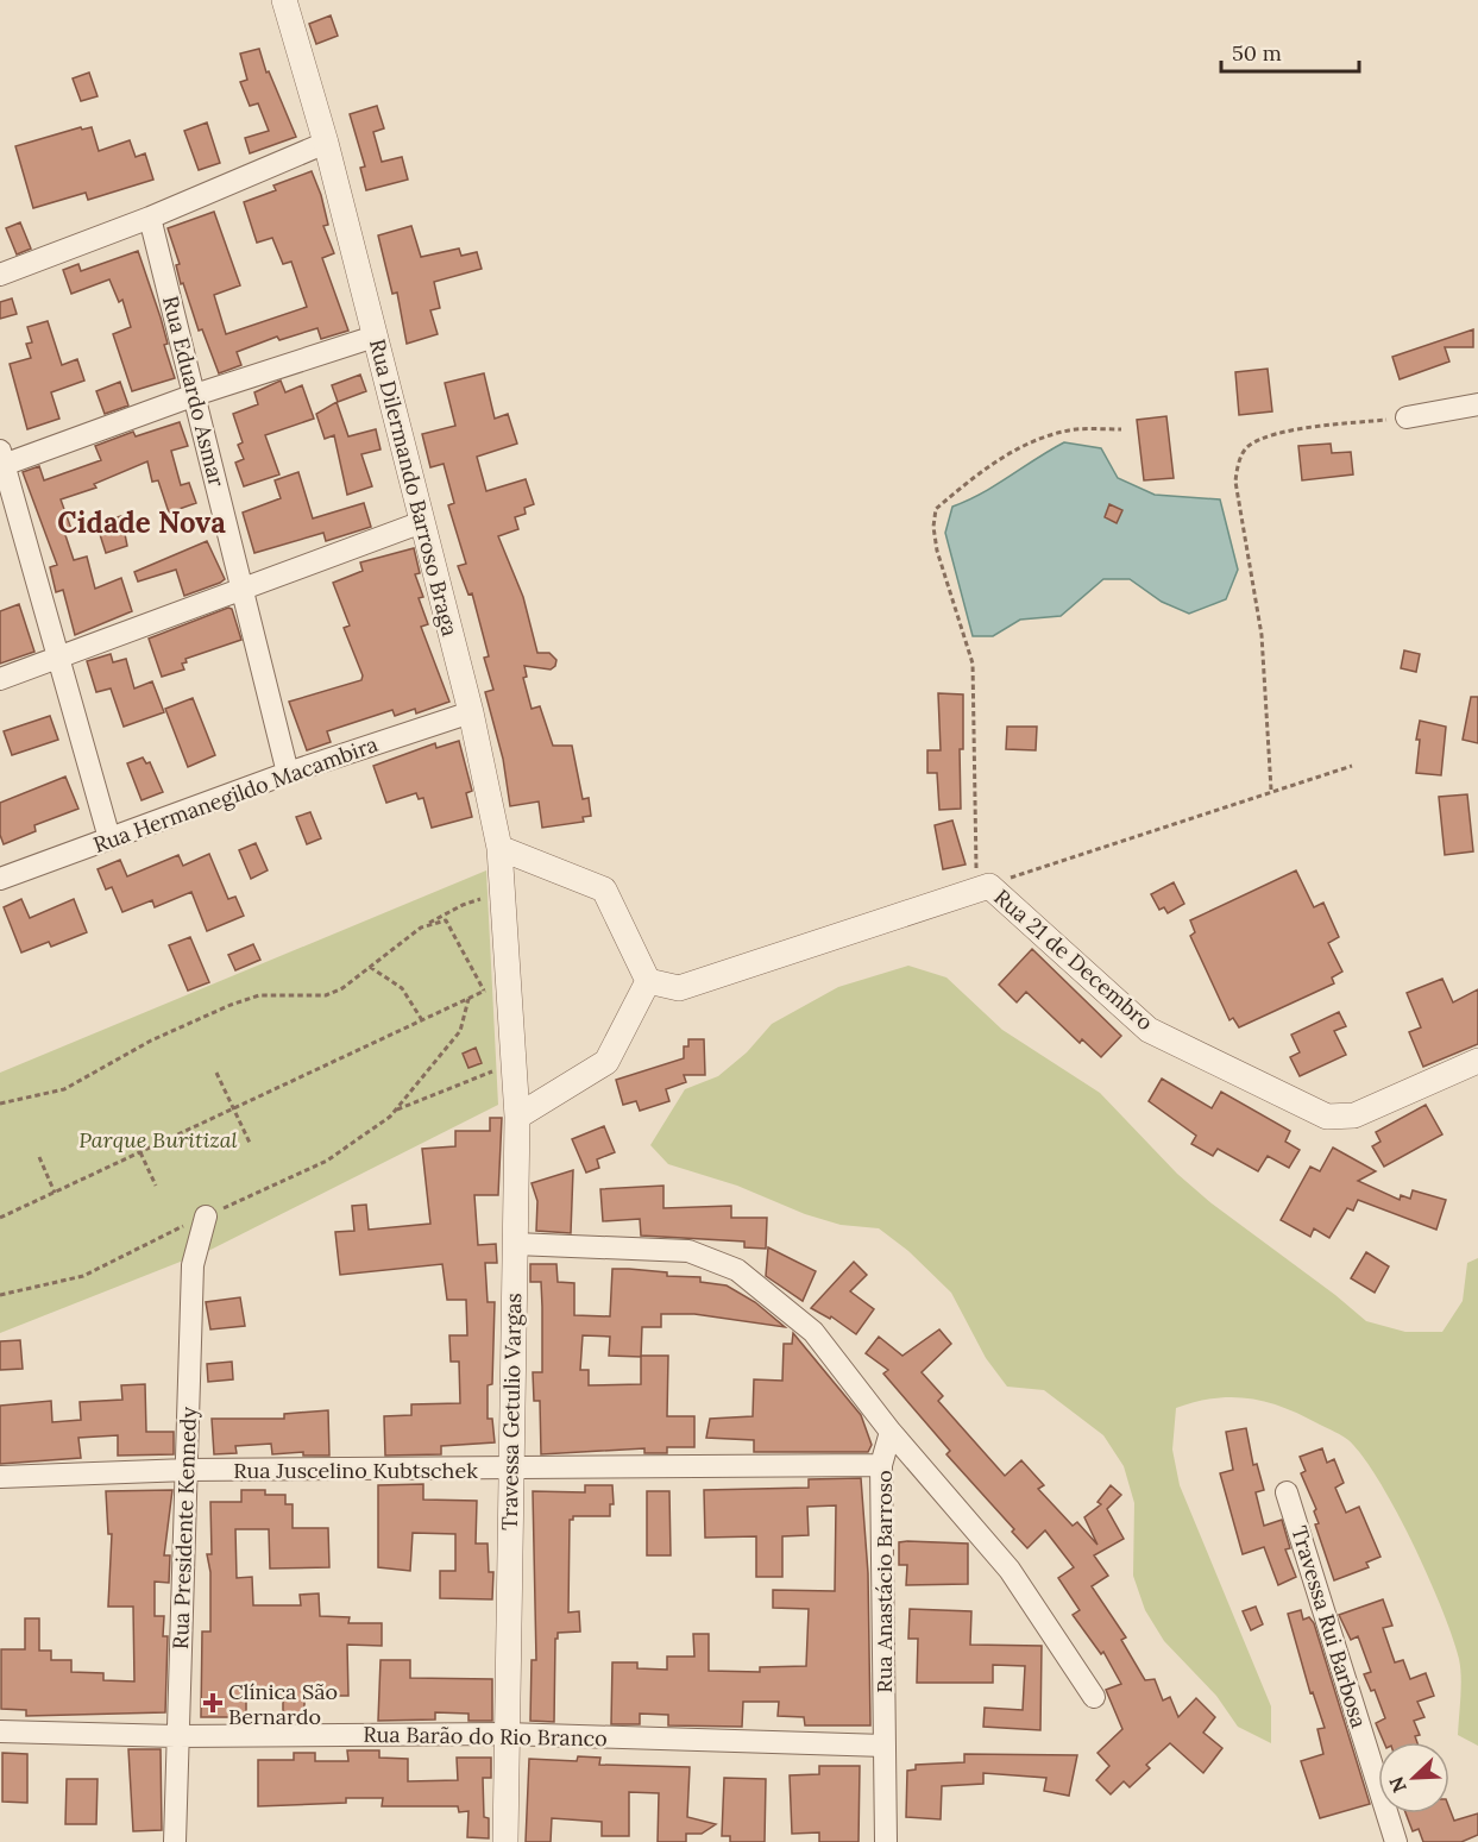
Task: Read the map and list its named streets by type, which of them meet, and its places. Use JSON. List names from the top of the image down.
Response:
{
  "streets": {
    "street": [
      "Rua Eduardo Asmar",
      "Rua Dilermando Barroso Braga",
      "Rua Hermanegildo Macambira",
      "Rua 21 de Decembro",
      "Travessa Getulio Vargas",
      "Rua Juscelino Kubtschek",
      "Rua Presidente Kennedy",
      "Rua Anastácio Barroso",
      "Travessa Rui Barbosa",
      "Rua Barão do Rio Branco"
    ]
  },
  "crossings": [
    ["Rua Eduardo Asmar", "Rua Hermanegildo Macambira"],
    ["Rua Dilermando Barroso Braga", "Rua Hermanegildo Macambira"],
    ["Rua Dilermando Barroso Braga", "Travessa Getulio Vargas"],
    ["Travessa Getulio Vargas", "Rua Juscelino Kubtschek"],
    ["Travessa Getulio Vargas", "Rua Barão do Rio Branco"],
    ["Rua Juscelino Kubtschek", "Rua Presidente Kennedy"],
    ["Rua Juscelino Kubtschek", "Rua Anastácio Barroso"],
    ["Rua Presidente Kennedy", "Rua Barão do Rio Branco"],
    ["Rua Anastácio Barroso", "Rua Barão do Rio Branco"]
  ],
  "districts": ["Cidade Nova"],
  "parks": ["Parque Buritizal"],
  "places": {
    "health": ["Clínica São Bernardo"]
  },
  "scale_bar": "50 m",
  "north": "bottom left"
}
